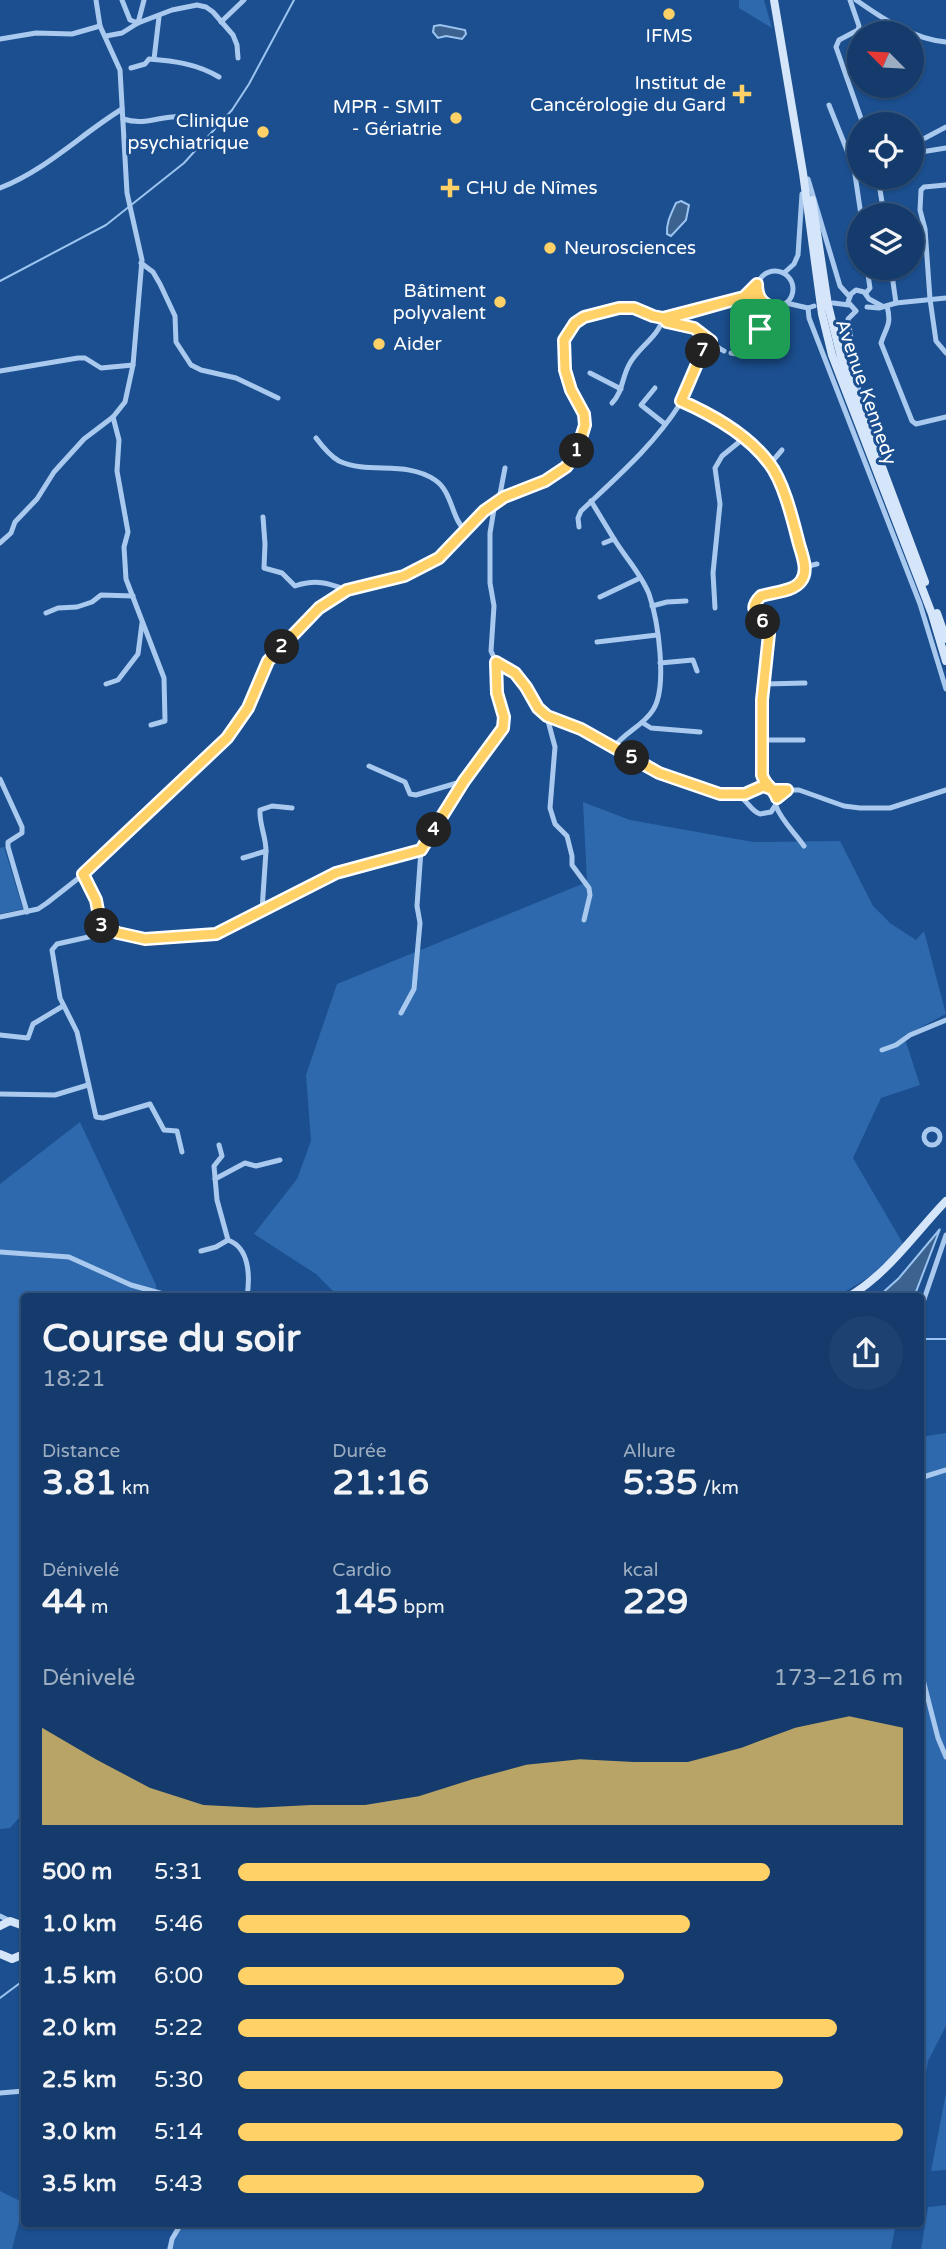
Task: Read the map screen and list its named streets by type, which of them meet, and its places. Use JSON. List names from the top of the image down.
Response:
{
  "streets": {
    "main road": ["Avenue Kennedy"]
  },
  "places": {
    "other": [
      "IFMS",
      "MPR - SMIT - Gériatrie",
      "Clinique psychiatrique",
      "Neurosciences",
      "Bâtiment polyvalent",
      "Aider"
    ],
    "health": ["Institut de Cancérologie du Gard", "CHU de Nîmes"]
  },
  "north": "top left",
  "page": {
    "pins": [
      "7",
      "1",
      "6",
      "2",
      "5",
      "4",
      "3"
    ],
    "heading": ["Course du soir", "18:21"],
    "stats": [
      ["Distance", "3.81 km"],
      ["Durée", "21:16"],
      ["Allure", "5:35 /km"],
      ["Dénivelé", "44 m"],
      ["Cardio", "145 bpm"],
      ["kcal", "229"]
    ],
    "chart": ["Dénivelé", "173–216 m"],
    "list": [
      {
        "name": "500 m",
        "note": "5:31"
      },
      {
        "name": "1.0 km",
        "note": "5:46"
      },
      {
        "name": "1.5 km",
        "note": "6:00"
      },
      {
        "name": "2.0 km",
        "note": "5:22"
      },
      {
        "name": "2.5 km",
        "note": "5:30"
      },
      {
        "name": "3.0 km",
        "note": "5:14"
      },
      {
        "name": "3.5 km",
        "note": "5:43"
      }
    ]
  }
}
